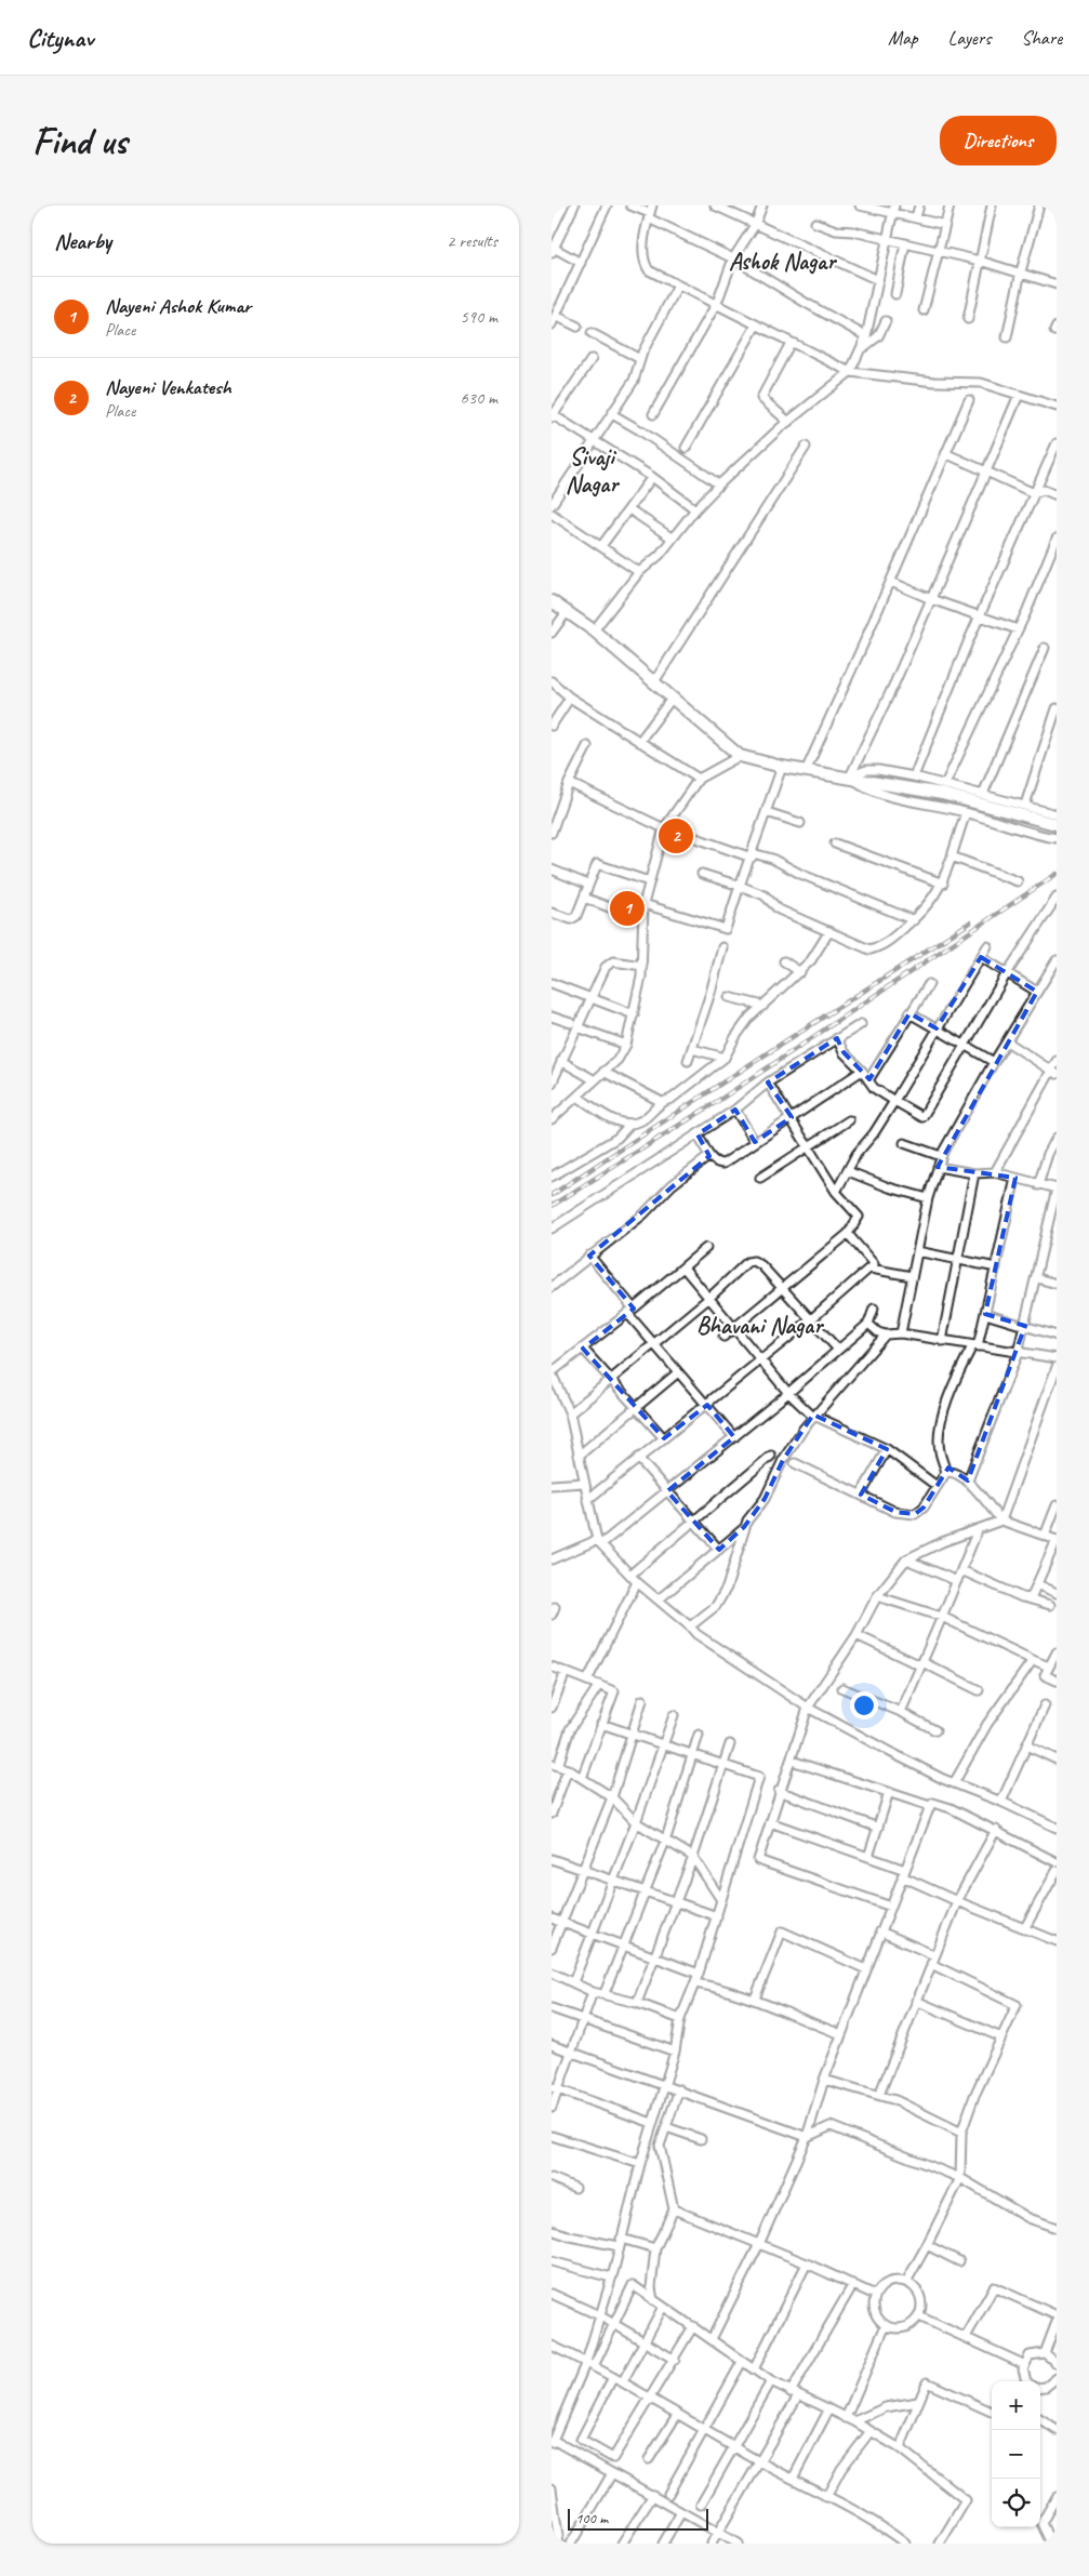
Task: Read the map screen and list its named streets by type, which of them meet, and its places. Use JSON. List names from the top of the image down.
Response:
{
  "districts": ["Ashok Nagar", "Sivaji Nagar", "Bhavani Nagar"],
  "scale_bar": "100 m",
  "page": {
    "header": "Citynav",
    "nav": ["Map", "Layers", "Share"],
    "buttons": "Directions",
    "title": "Find us",
    "heading": ["Nearby", "2 results"],
    "list": [
      {
        "mark": "1",
        "name": "Nayeni Ashok Kumar",
        "note": "Place",
        "value": "590 m"
      },
      {
        "mark": "2",
        "name": "Nayeni Venkatesh",
        "note": "Place",
        "value": "630 m"
      }
    ],
    "pins": ["2", "1"],
    "map_buttons": ["+", "−"],
    "scale": "100 m"
  }
}
